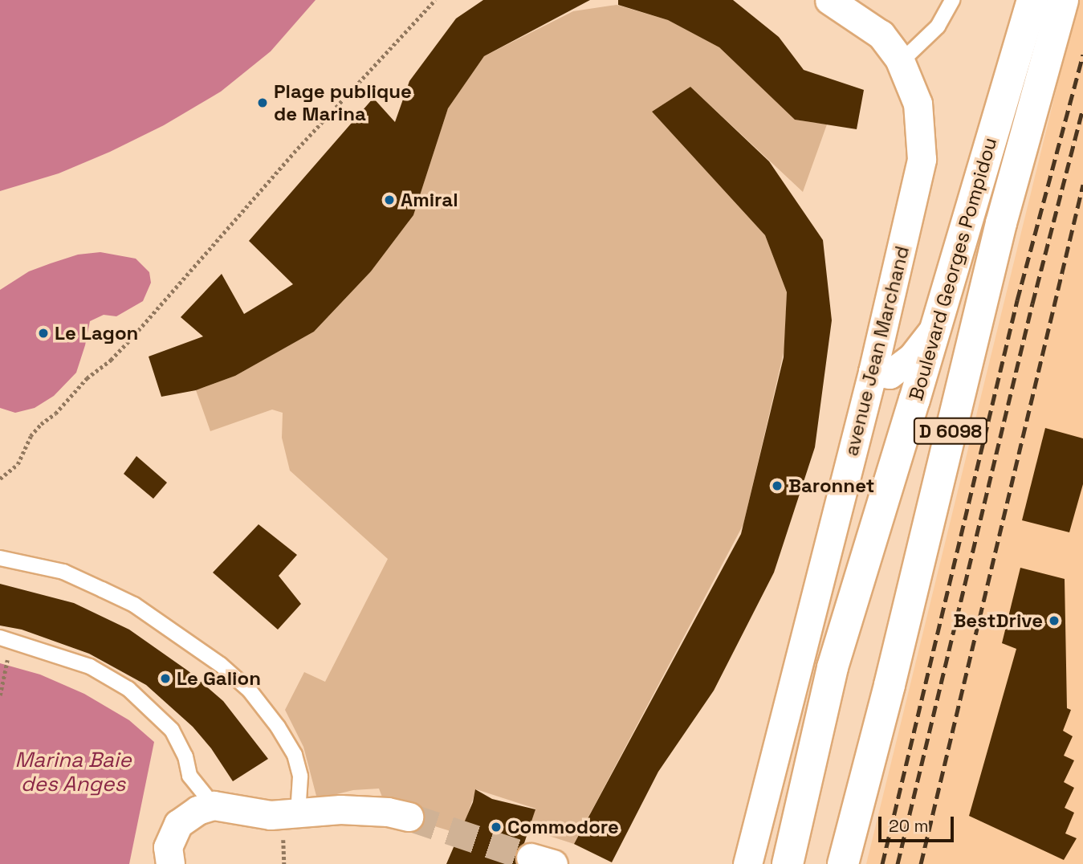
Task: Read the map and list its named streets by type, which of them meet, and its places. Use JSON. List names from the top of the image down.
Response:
{
  "streets": {
    "main road": ["Boulevard Georges Pompidou", "D 6098"],
    "street": ["avenue Jean Marchand"]
  },
  "water": ["Marina Baie des Anges"],
  "places": [
    "Plage publique de Marina",
    "Amiral",
    "Le Lagon",
    "Baronnet",
    "BestDrive",
    "Le Galion",
    "Commodore"
  ],
  "scale_bar": "20 m"
}
